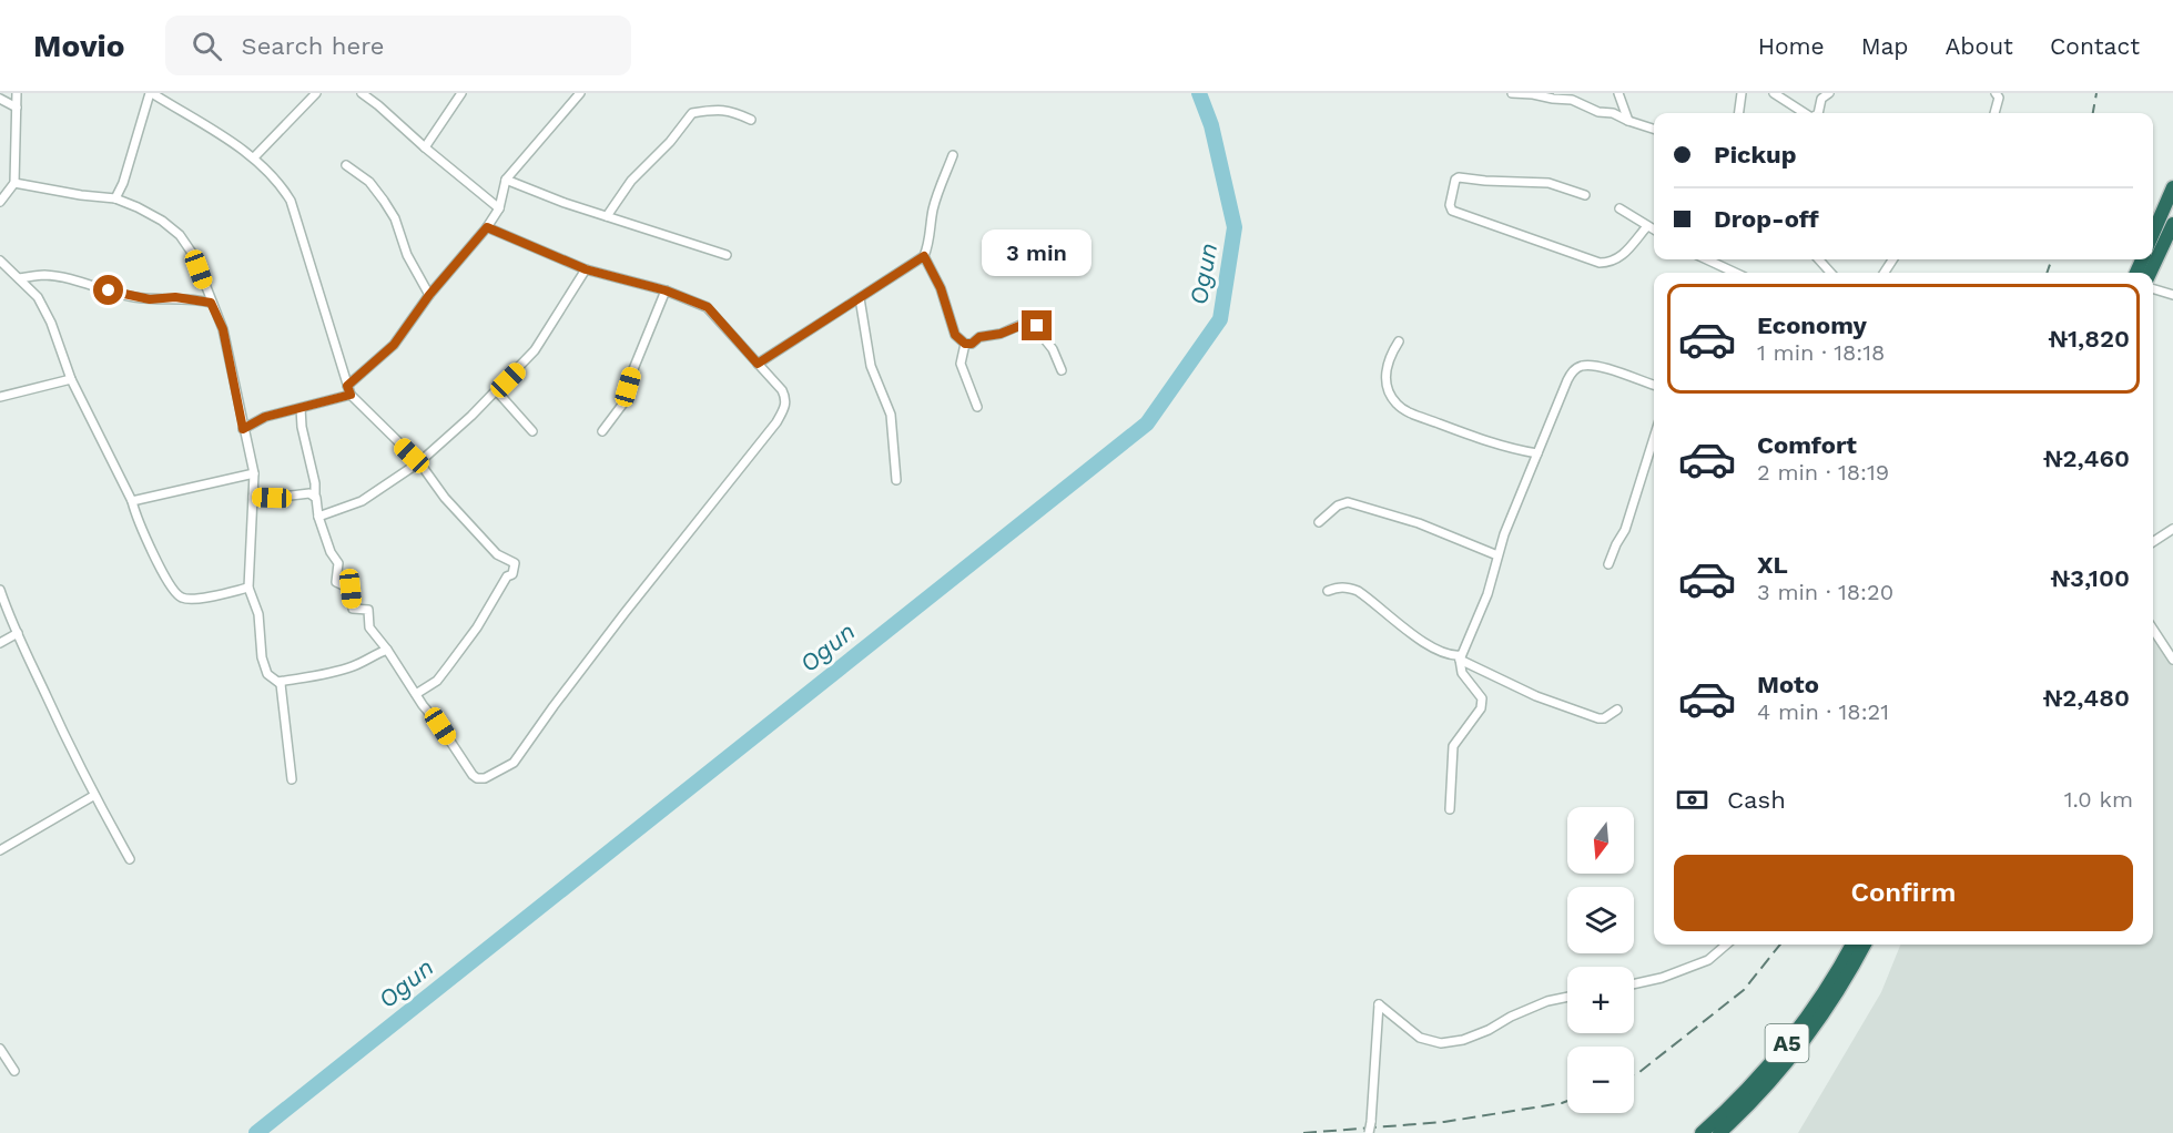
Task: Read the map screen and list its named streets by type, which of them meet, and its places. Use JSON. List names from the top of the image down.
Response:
{
  "streets": {
    "highway": ["A5"]
  },
  "water": ["Ogun"],
  "north": "bottom",
  "page": {
    "header": "Movio",
    "search": "Search here",
    "nav": [
      "Home",
      "Map",
      "About",
      "Contact"
    ],
    "banner": ["Pickup", "Drop-off"],
    "bubble": "3 min",
    "list": [
      {
        "name": "Economy",
        "note": "1 min · 18:18",
        "value": "₦1,820"
      },
      {
        "name": "Comfort",
        "note": "2 min · 18:19",
        "value": "₦2,460"
      },
      {
        "name": "XL",
        "note": "3 min · 18:20",
        "value": "₦3,100"
      },
      {
        "name": "Moto",
        "note": "4 min · 18:21",
        "value": "₦2,480"
      }
    ],
    "pay": ["Cash", "1.0 km"],
    "map_buttons": ["+", "−"],
    "buttons": "Confirm"
  }
}
